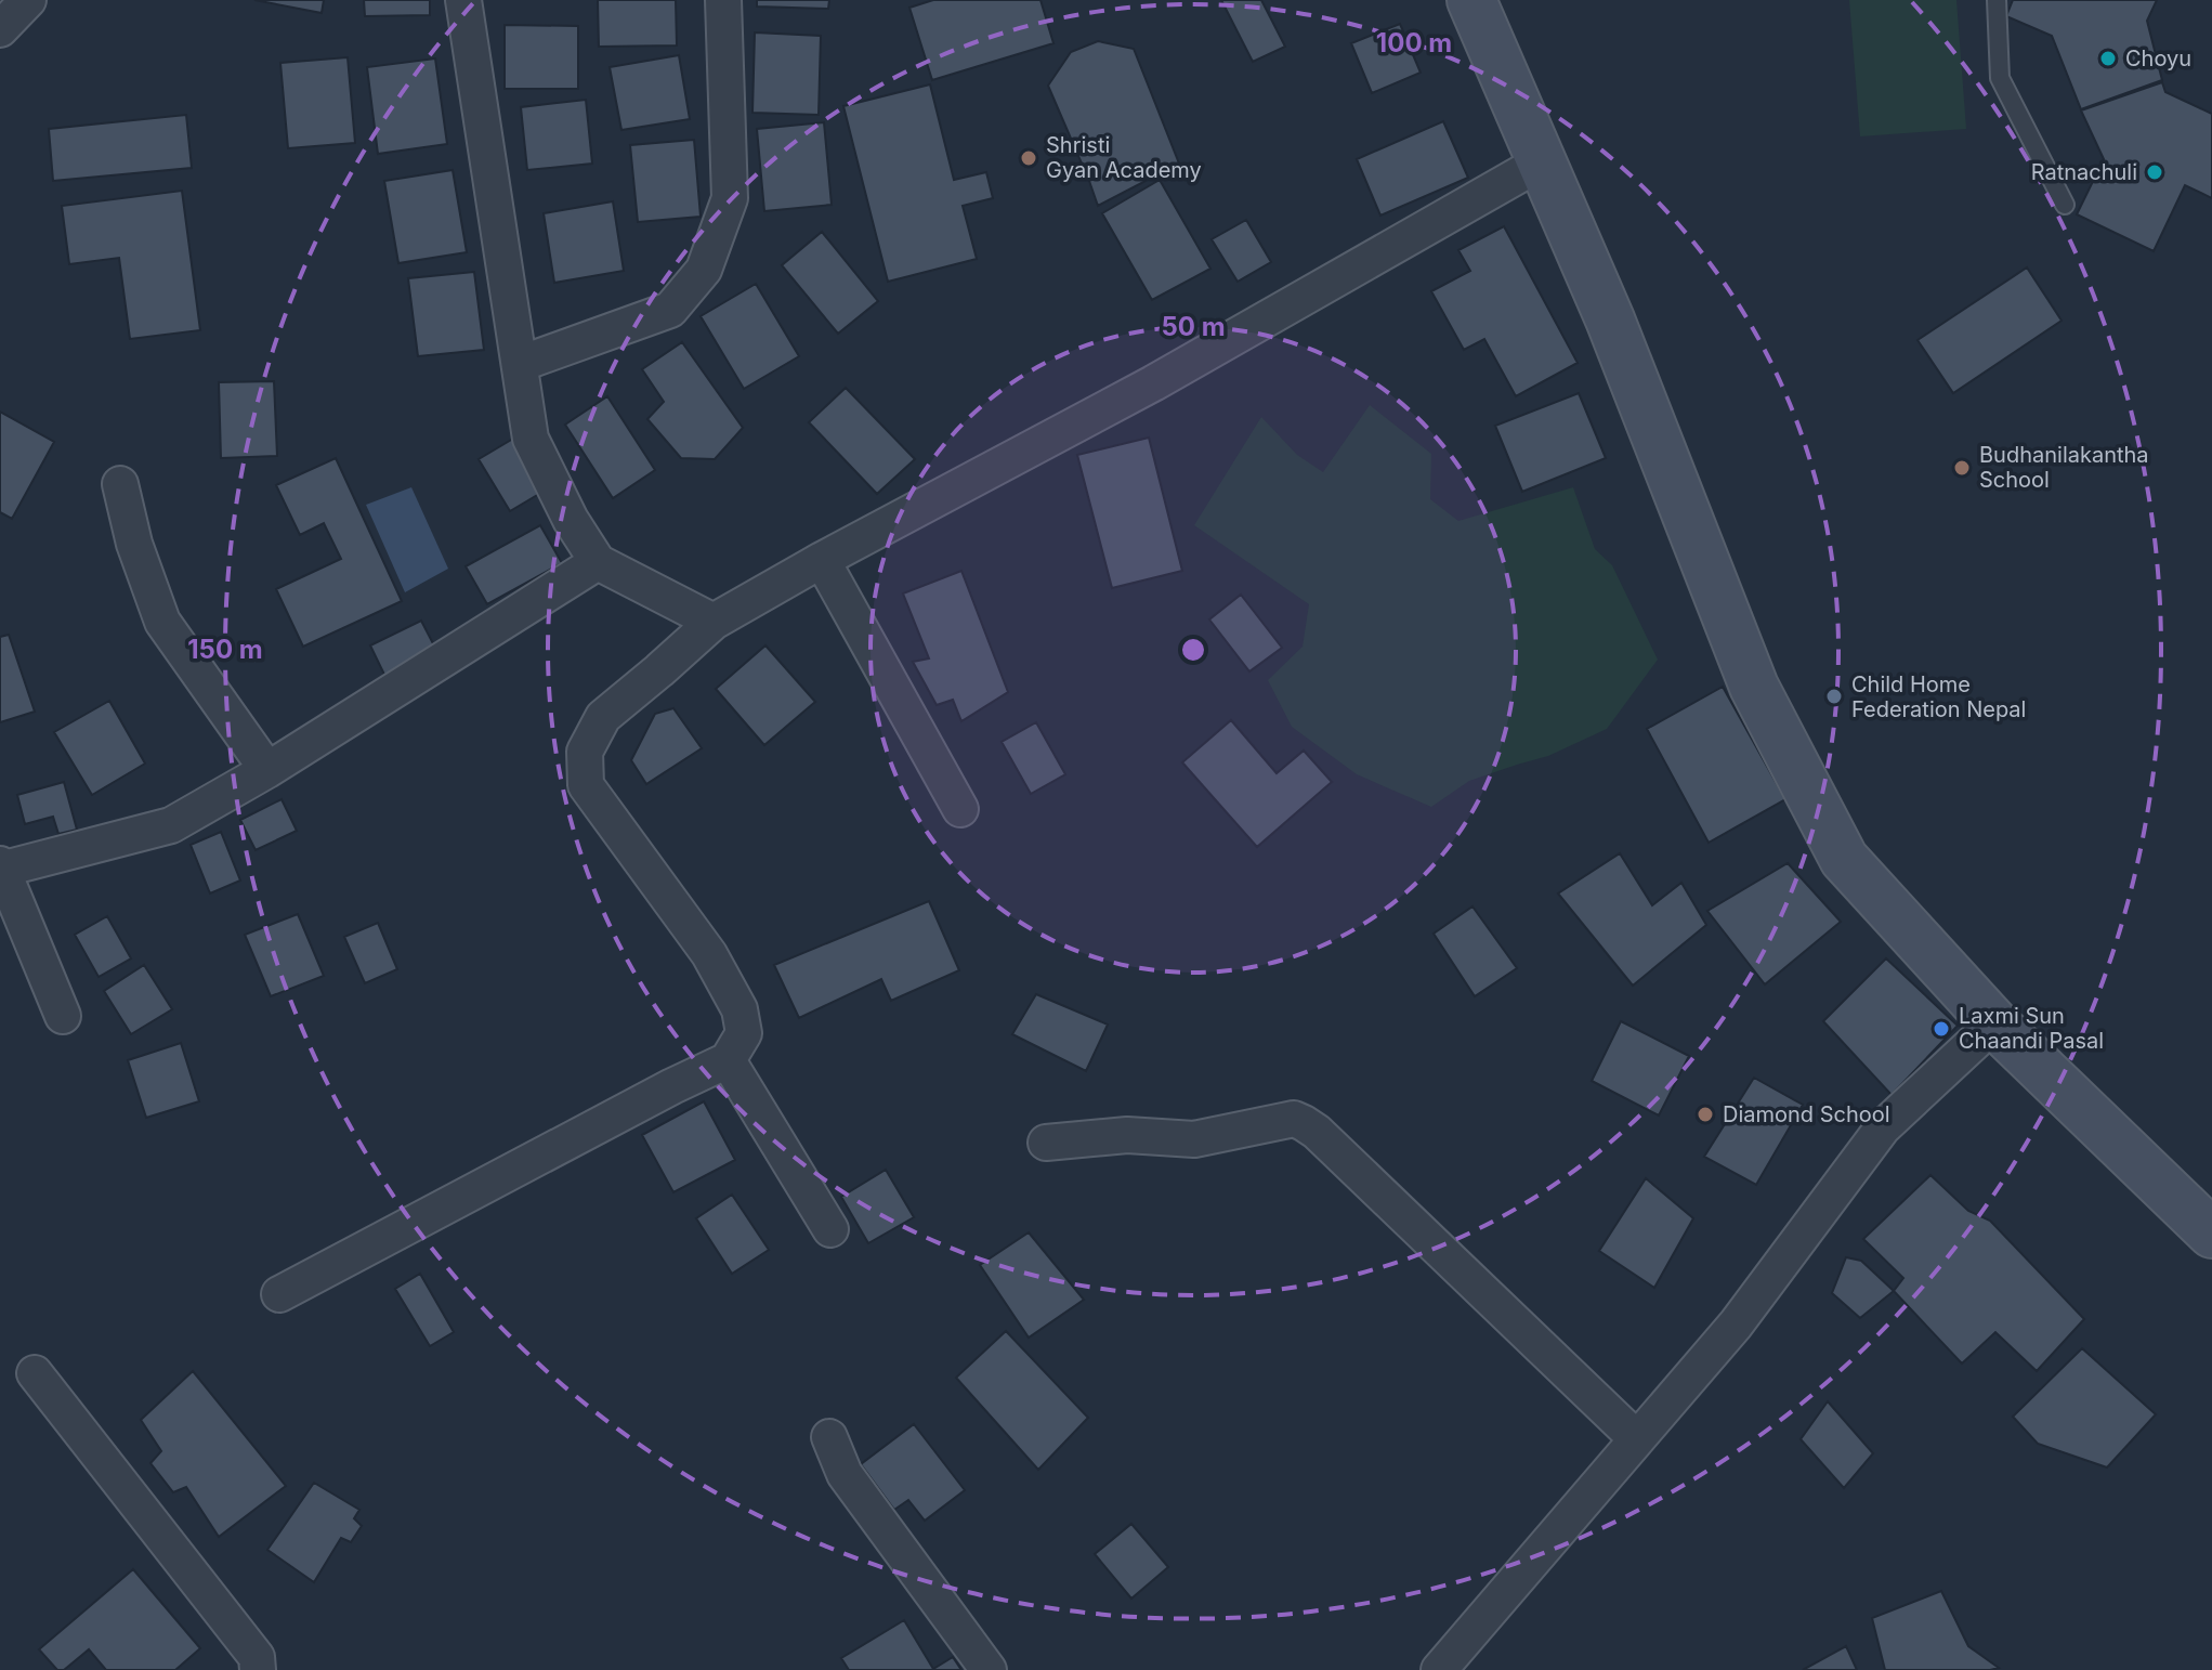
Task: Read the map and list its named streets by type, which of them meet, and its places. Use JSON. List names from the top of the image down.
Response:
{
  "places": [
    "Choyu",
    "Shristi Gyan Academy",
    "Ratnachuli",
    "Budhanilakantha School",
    "Child Home Federation Nepal",
    "Laxmi Sun Chaandi Pasal",
    "Diamond School"
  ],
  "rings": ["100 m", "50 m", "150 m"]
}
